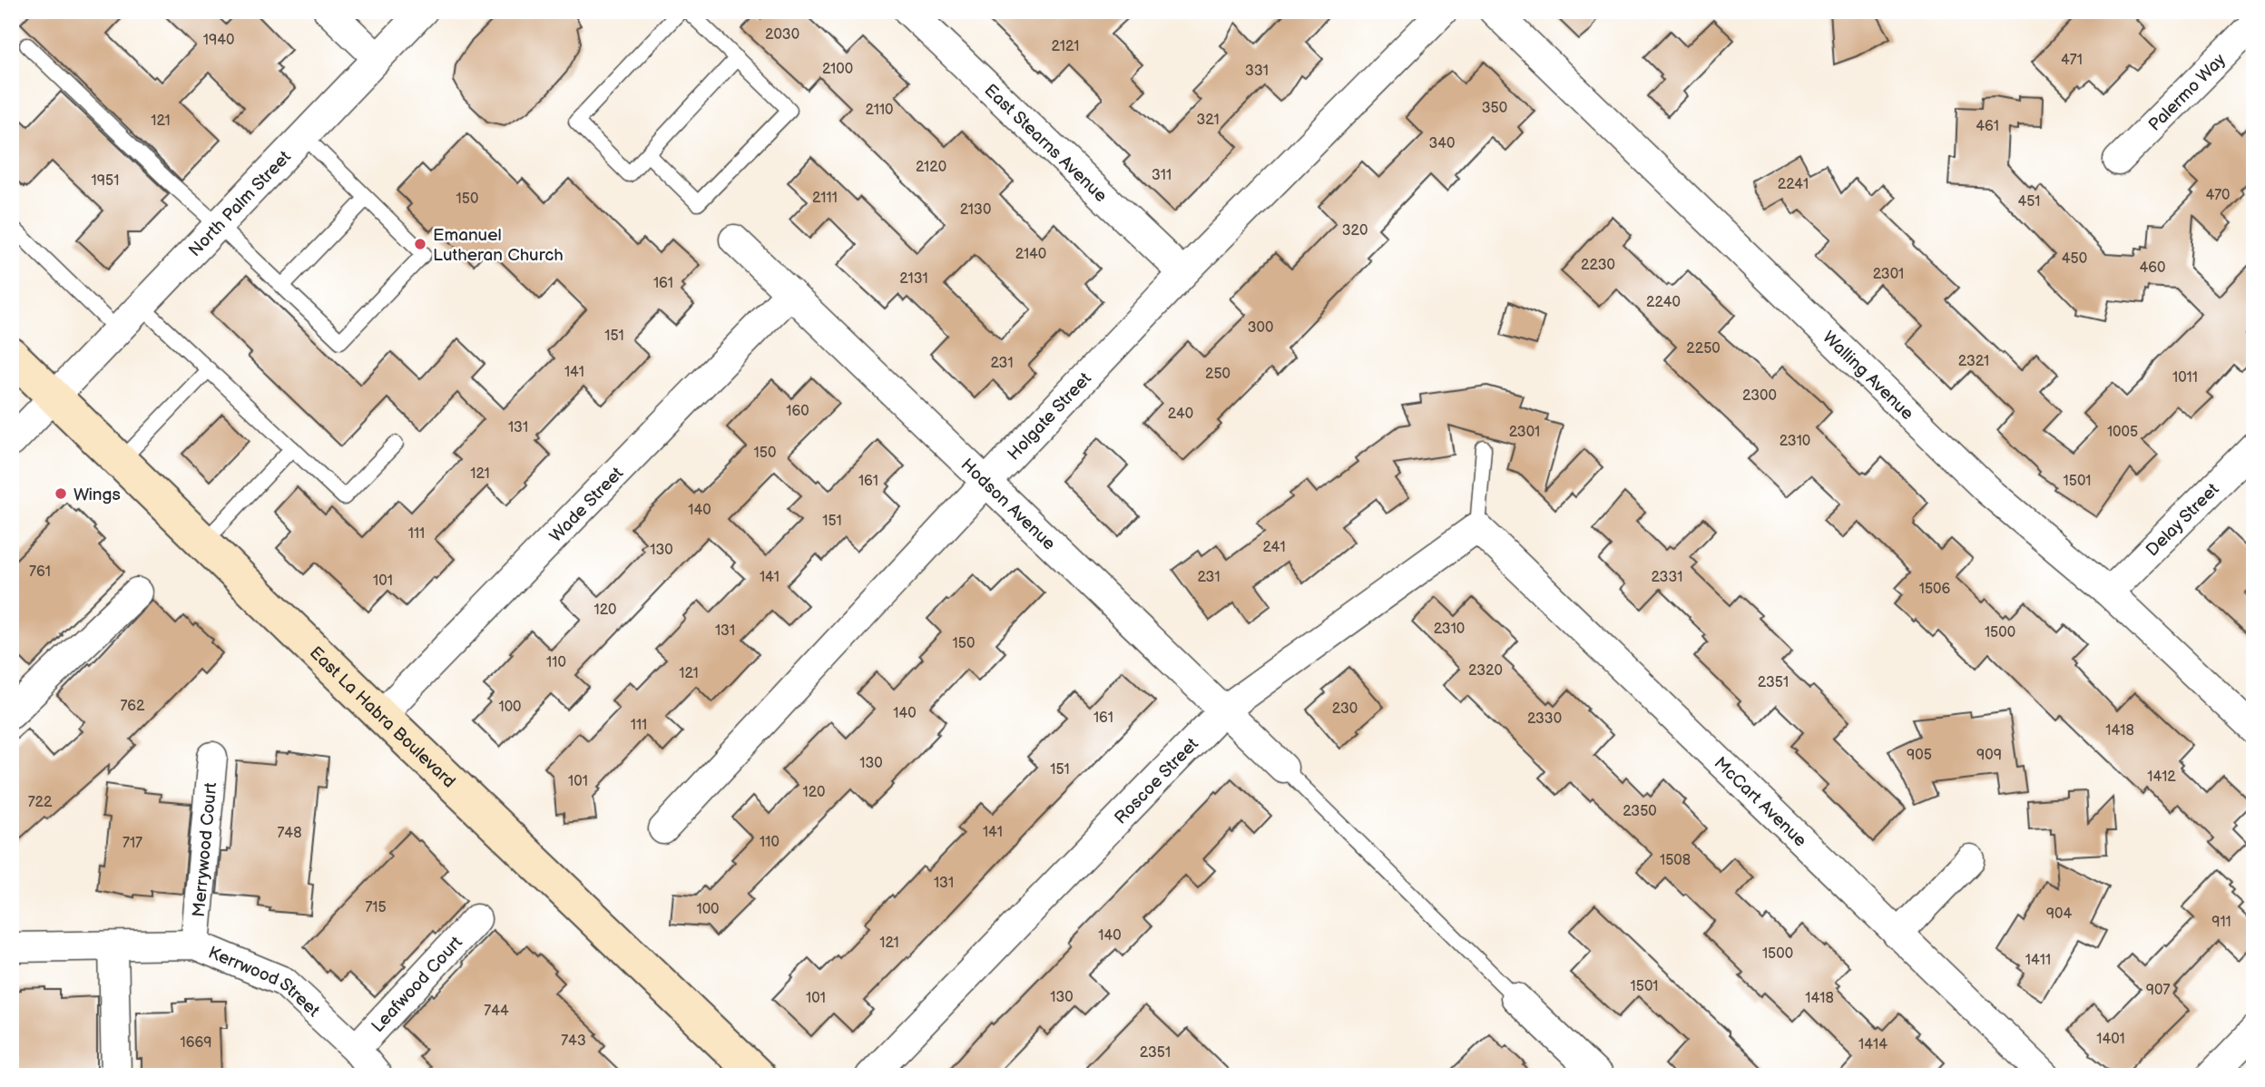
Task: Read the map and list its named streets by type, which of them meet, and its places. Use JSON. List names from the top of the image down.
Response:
{
  "streets": {
    "main road": ["East La Habra Boulevard"],
    "street": [
      "Palermo Way",
      "East Stearns Avenue",
      "North Palm Street",
      "Walling Avenue",
      "Holgate Street",
      "Hodson Avenue",
      "Wade Street",
      "Delay Street",
      "Roscoe Street",
      "McCart Avenue",
      "Merrywood Court",
      "Kerrwood Street",
      "Leafwood Court"
    ]
  },
  "crossings": [
    ["East Stearns Avenue", "Holgate Street"],
    ["North Palm Street", "East La Habra Boulevard"],
    ["Walling Avenue", "Delay Street"],
    ["Holgate Street", "Hodson Avenue"],
    ["Hodson Avenue", "Wade Street"],
    ["Hodson Avenue", "Roscoe Street"],
    ["Wade Street", "East La Habra Boulevard"],
    ["Roscoe Street", "McCart Avenue"],
    ["Merrywood Court", "Kerrwood Street"],
    ["Kerrwood Street", "Leafwood Court"]
  ],
  "places": ["Emanuel Lutheran Church", "Wings"],
  "house_numbers": [
    "2030",
    "1940",
    "2121",
    "471",
    "2100",
    "331",
    "350",
    "2110",
    "321",
    "121",
    "461",
    "340",
    "2120",
    "311",
    "1951",
    "2241",
    "470",
    "2111",
    "150",
    "451",
    "2130",
    "320",
    "2140",
    "450",
    "2230",
    "460",
    "2301",
    "2131",
    "161",
    "2240",
    "300",
    "151",
    "2250",
    "2321",
    "231",
    "141",
    "250",
    "1011",
    "2300",
    "160",
    "240",
    "131",
    "2301",
    "1005",
    "2310",
    "150",
    "121",
    "161",
    "1501",
    "140",
    "151",
    "111",
    "241",
    "130",
    "761",
    "141",
    "231",
    "2331",
    "101",
    "1506",
    "120",
    "2310",
    "131",
    "1500",
    "150",
    "110",
    "2320",
    "121",
    "2351",
    "762",
    "100",
    "230",
    "140",
    "161",
    "2330",
    "111",
    "1418",
    "905",
    "909",
    "130",
    "151",
    "1412",
    "101",
    "120",
    "722",
    "2350",
    "141",
    "748",
    "110",
    "717",
    "1508",
    "131",
    "715",
    "100",
    "904",
    "911",
    "140",
    "121",
    "1500",
    "1411",
    "1501",
    "907",
    "130",
    "101",
    "1418",
    "744",
    "1401",
    "743",
    "1669",
    "1414",
    "2351"
  ]
}
